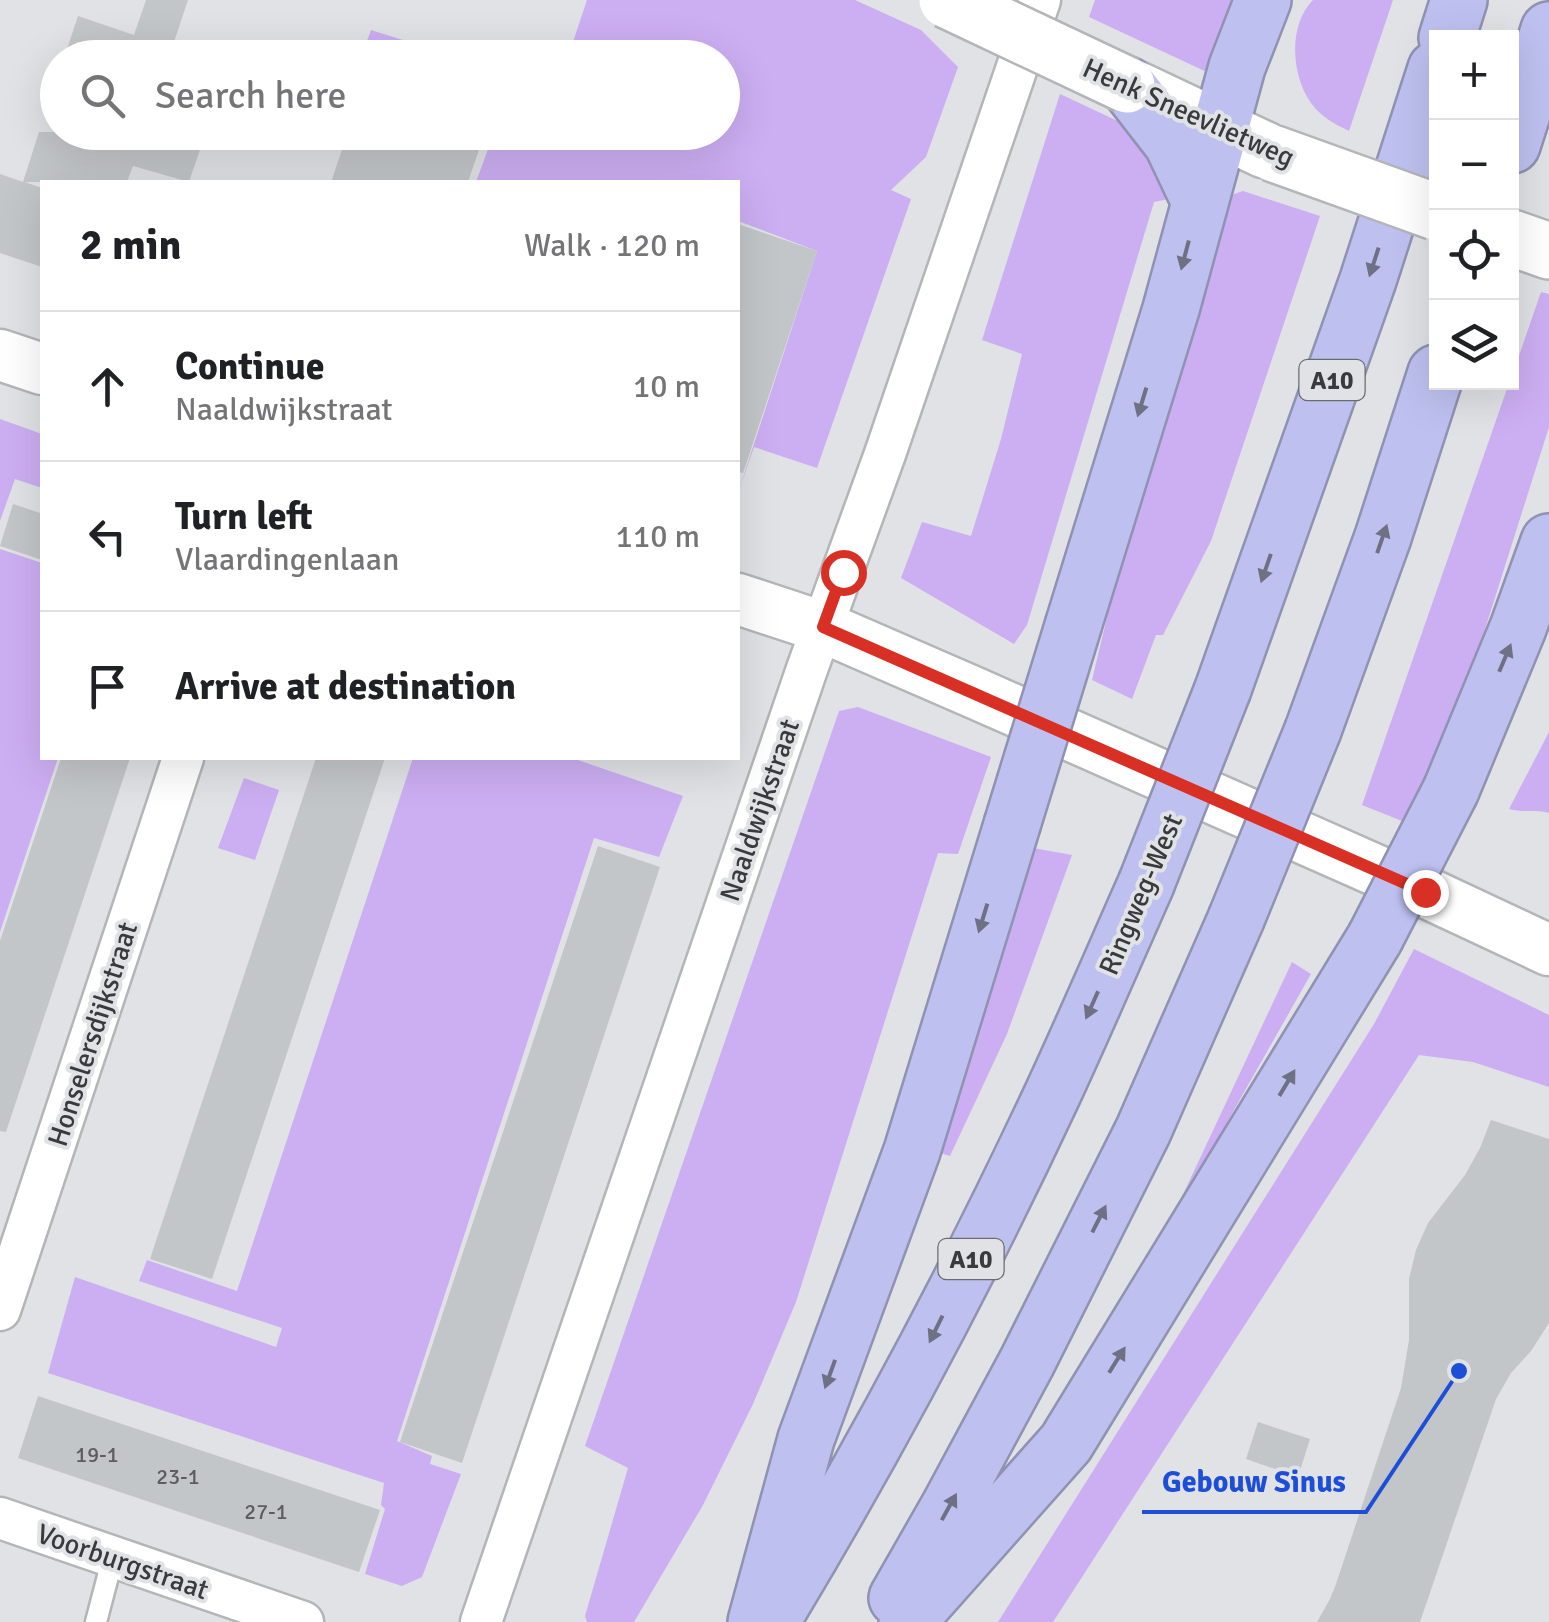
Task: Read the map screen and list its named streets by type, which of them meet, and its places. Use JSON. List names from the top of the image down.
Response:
{
  "streets": {
    "highway": ["A10", "Ringweg-West"],
    "main road": ["Henk Sneevlietweg"],
    "street": ["Naaldwijkstraat", "Honselersdijkstraat", "Voorburgstraat"]
  },
  "places": ["Gebouw Sinus"],
  "house_numbers": ["19-1", "23-1", "27-1"],
  "page": {
    "map_buttons": ["+", "−"],
    "search": "Search here",
    "heading": ["2 min", "Walk · 120 m"],
    "list": [
      ["Continue", "Naaldwijkstraat", "10 m"],
      ["Turn left", "Vlaardingenlaan", "110 m"],
      "Arrive at destination"
    ]
  }
}
